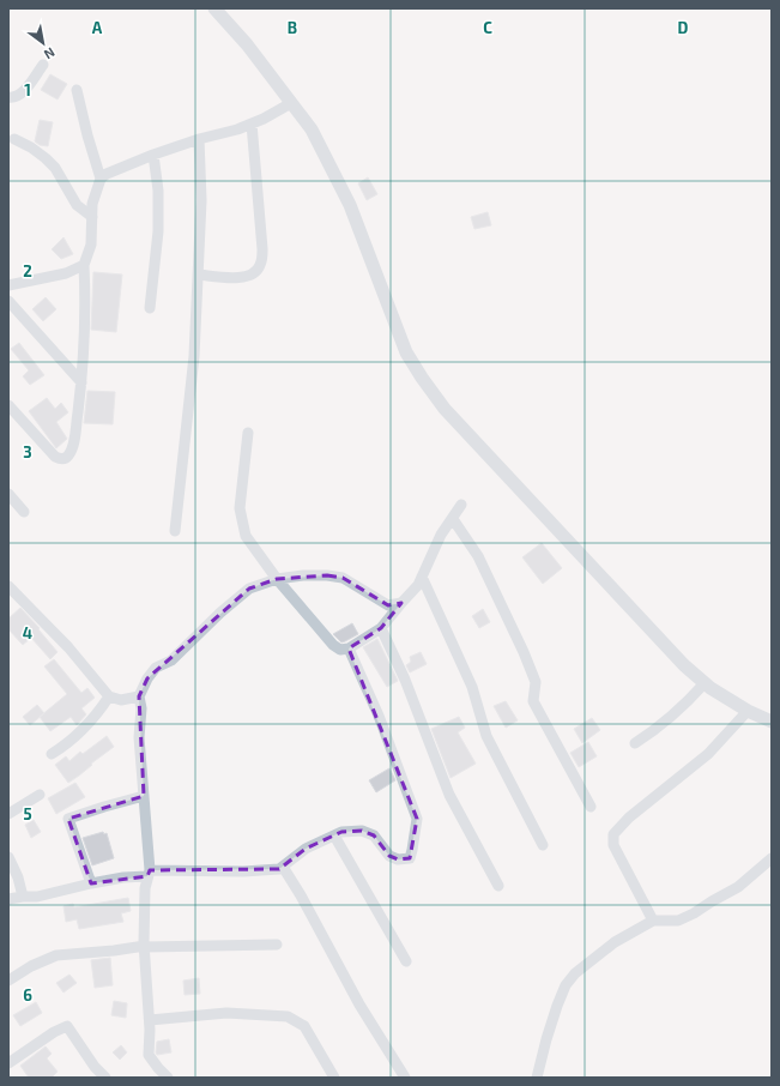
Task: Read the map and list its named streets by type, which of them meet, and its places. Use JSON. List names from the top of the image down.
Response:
{
  "north": "bottom right",
  "grid": {
    "columns": [
      "A",
      "B",
      "C",
      "D"
    ],
    "rows": [
      "1",
      "2",
      "3",
      "4",
      "5",
      "6"
    ]
  }
}
